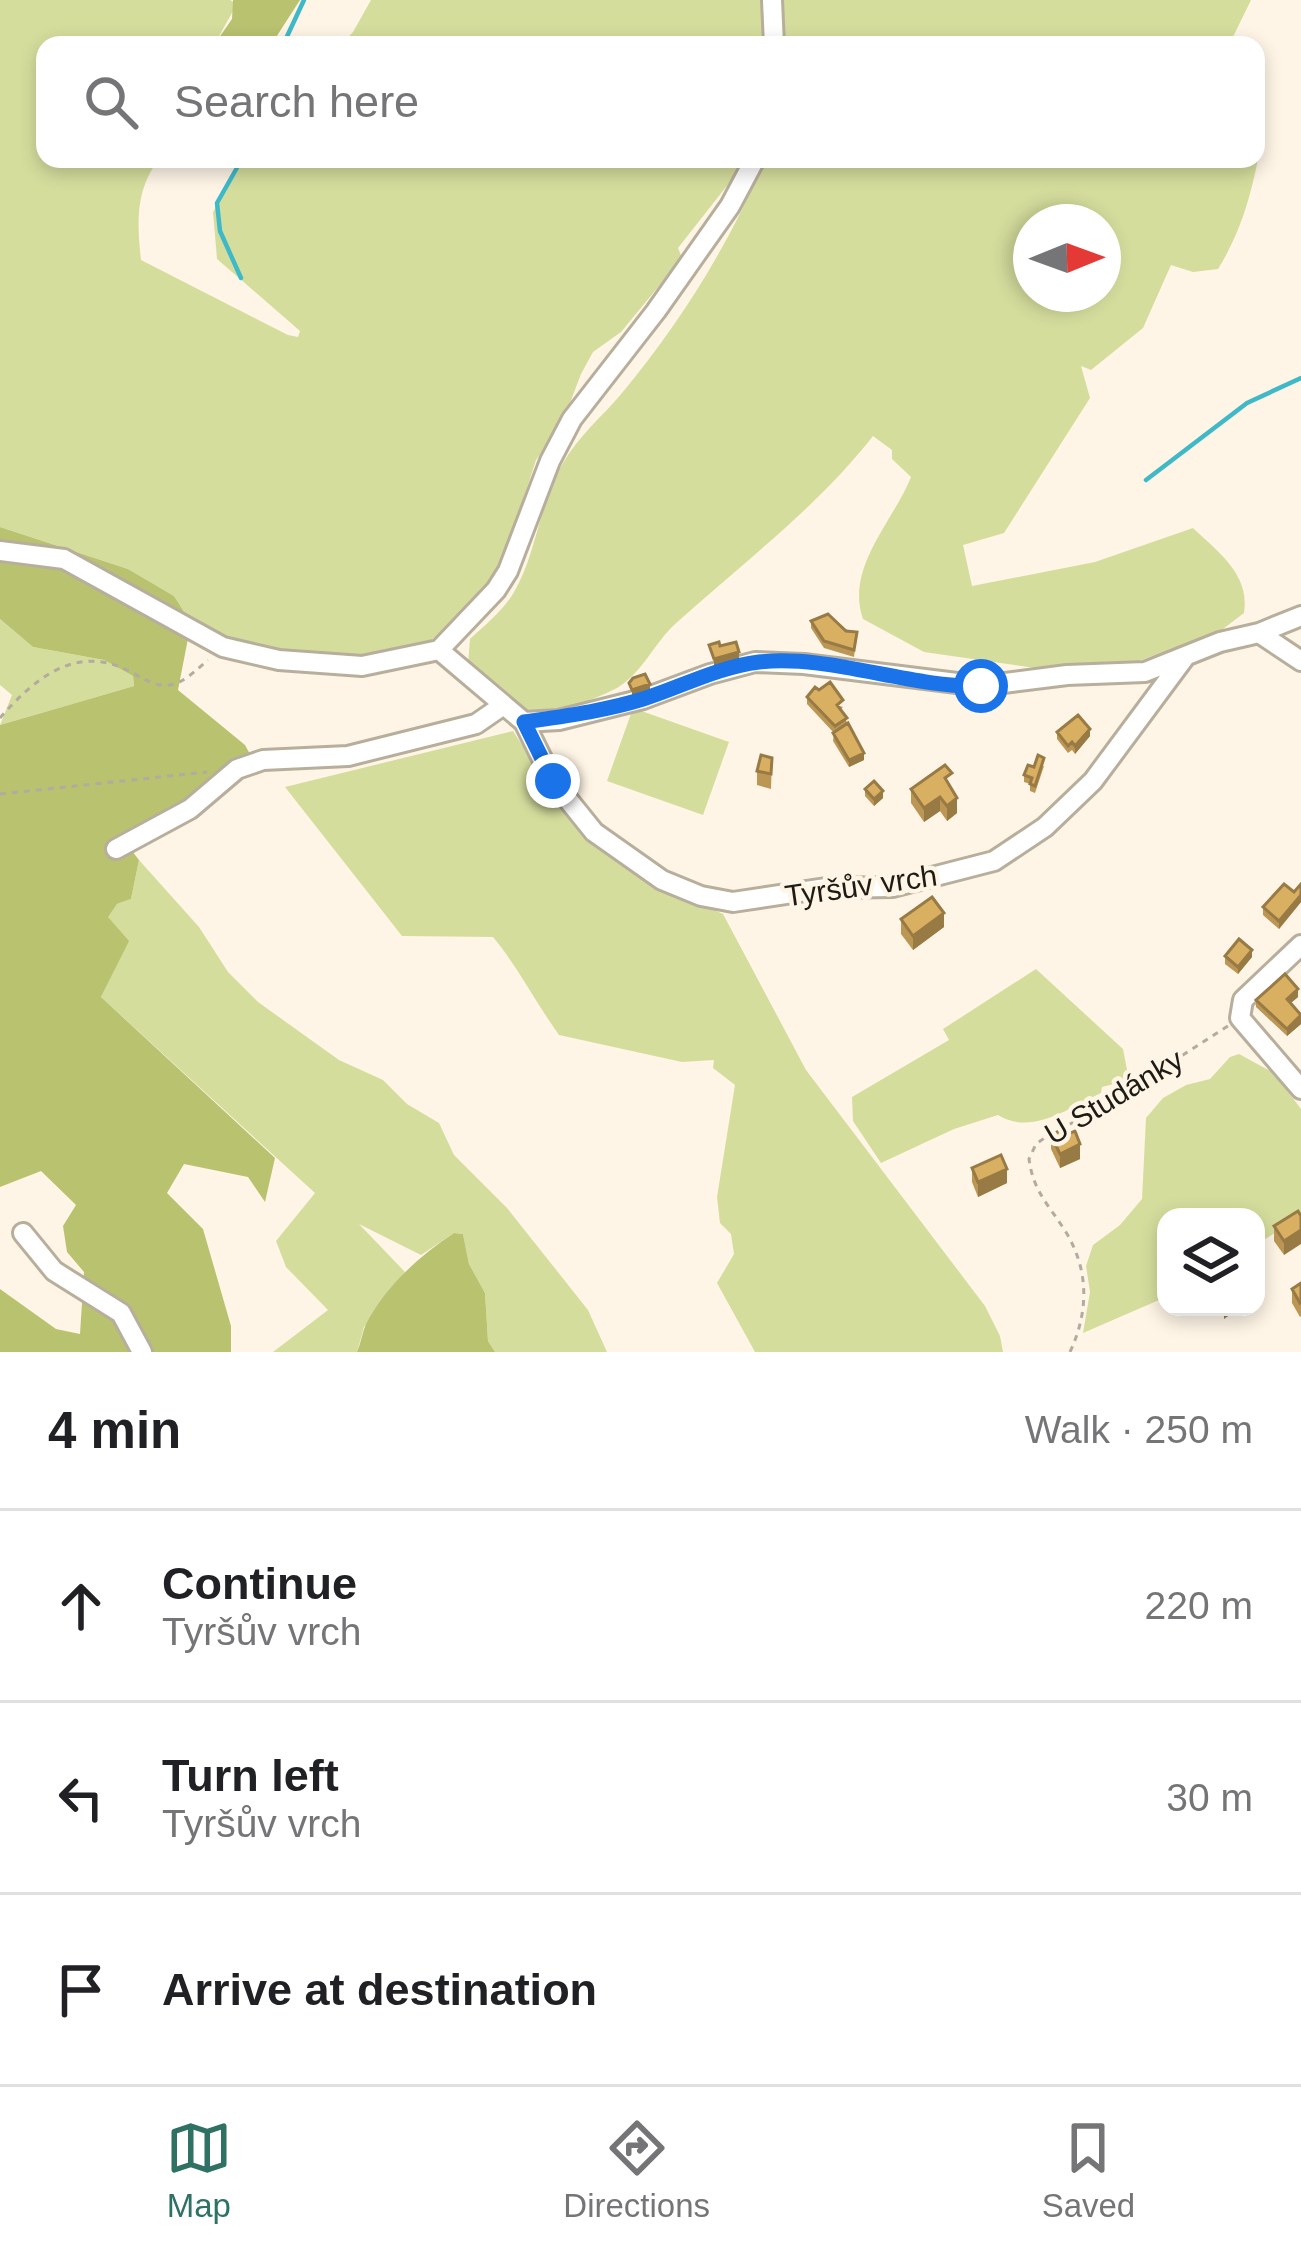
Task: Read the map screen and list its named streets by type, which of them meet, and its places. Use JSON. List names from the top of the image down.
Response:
{
  "streets": {
    "street": ["Tyršův vrch"],
    "path": ["U Studánky"]
  },
  "north": "right",
  "page": {
    "search": "Search here",
    "heading": ["4 min", "Walk · 250 m"],
    "list": [
      ["Continue", "Tyršův vrch", "220 m"],
      ["Turn left", "Tyršův vrch", "30 m"],
      "Arrive at destination"
    ],
    "nav": ["Map", "Directions", "Saved"]
  }
}
